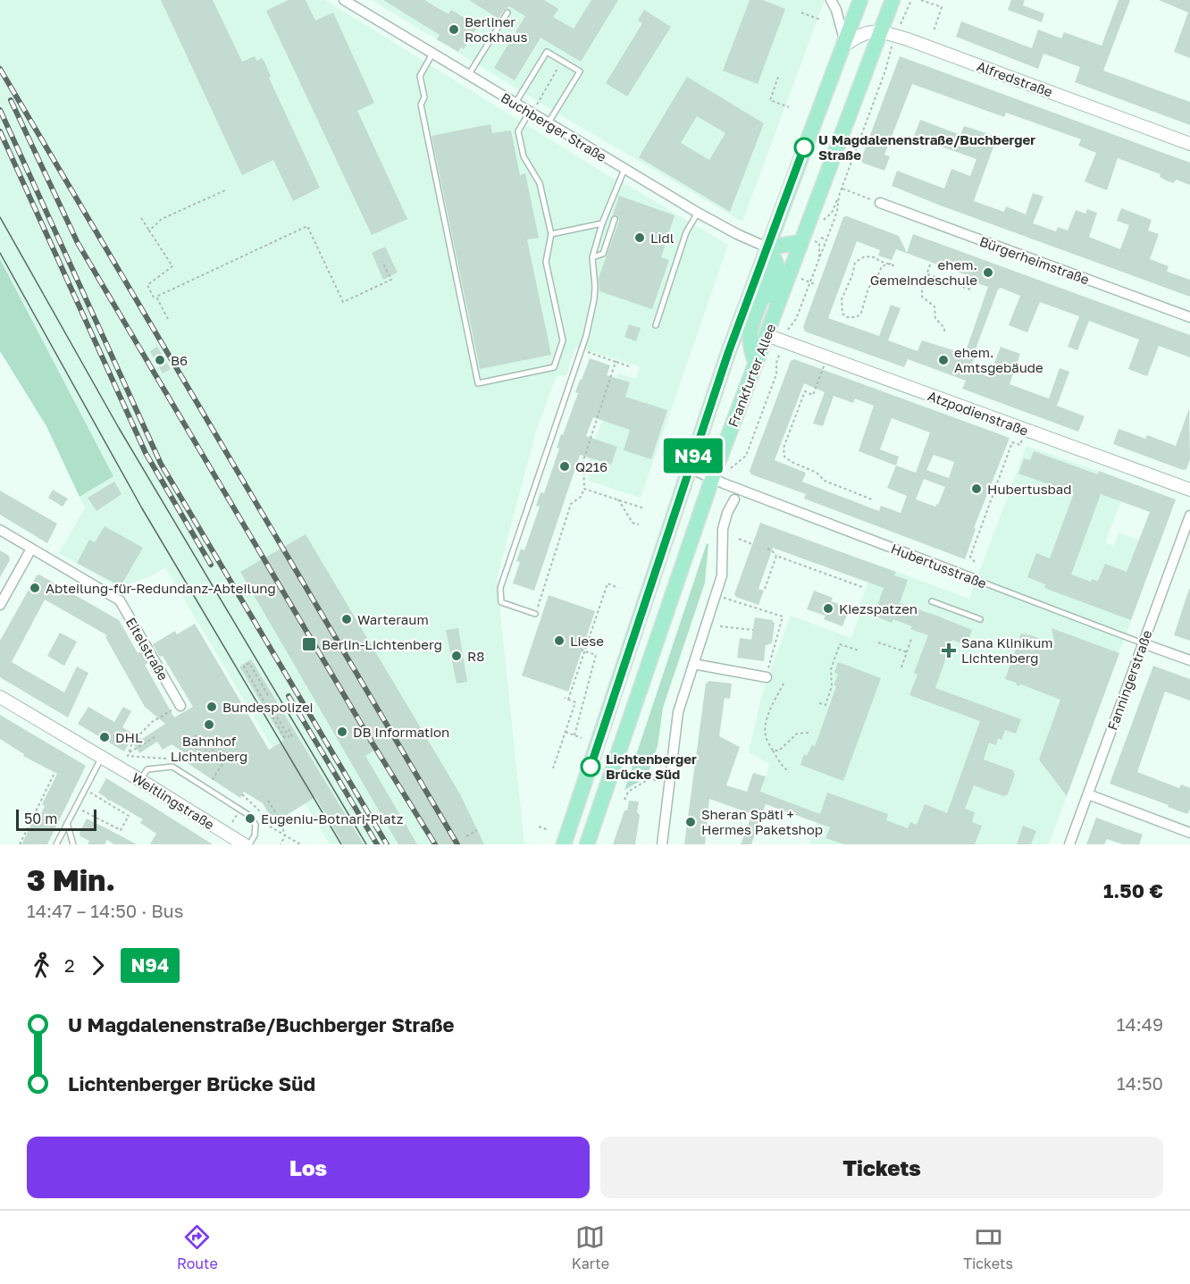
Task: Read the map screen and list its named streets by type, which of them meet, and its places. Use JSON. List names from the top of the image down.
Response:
{
  "streets": {
    "main road": ["Frankfurter Allee"],
    "street": [
      "Alfredstraße",
      "Buchberger Straße",
      "Bürgerheimstraße",
      "Atzpodienstraße",
      "Hubertusstraße",
      "Eitelstraße",
      "Fanningerstraße",
      "Weitlingstraße"
    ]
  },
  "crossings": [
    ["Alfredstraße", "Frankfurter Allee"],
    ["Buchberger Straße", "Frankfurter Allee"],
    ["Frankfurter Allee", "Atzpodienstraße"],
    ["Frankfurter Allee", "Hubertusstraße"],
    ["Hubertusstraße", "Fanningerstraße"]
  ],
  "places": {
    "other": [
      "Berliner Rockhaus",
      "U Magdalenenstraße/Buchberger Straße",
      "Lidl",
      "ehem. Gemeindeschule",
      "B6",
      "ehem. Amtsgebäude",
      "Q216",
      "Hubertusbad",
      "Abteilung-für-Redundanz-Abteilung",
      "Kiezspatzen",
      "Warteraum",
      "Liese",
      "R8",
      "Bundespolizei",
      "Bahnhof Lichtenberg",
      "DB Information",
      "DHL",
      "Lichtenberger Brücke Süd",
      "Eugeniu-Botnari-Platz",
      "Sheran Späti + Hermes Paketshop"
    ],
    "transit": ["Berlin-Lichtenberg"],
    "health": ["Sana Klinikum Lichtenberg"]
  },
  "lines": ["bus line N94"],
  "scale_bar": "50 m",
  "page": {
    "on_map": "N94",
    "scale": "50 m",
    "heading": ["3 Min.", "14:47 – 14:50 · Bus", "1.50 €"],
    "legs": ["2", "N94"],
    "list": [
      {
        "name": "U Magdalenenstraße/Buchberger Straße",
        "value": "14:49"
      },
      {
        "name": "Lichtenberger Brücke Süd",
        "value": "14:50"
      }
    ],
    "buttons": ["Los", "Tickets"],
    "tabs": ["Route", "Karte", "Tickets"]
  }
}
